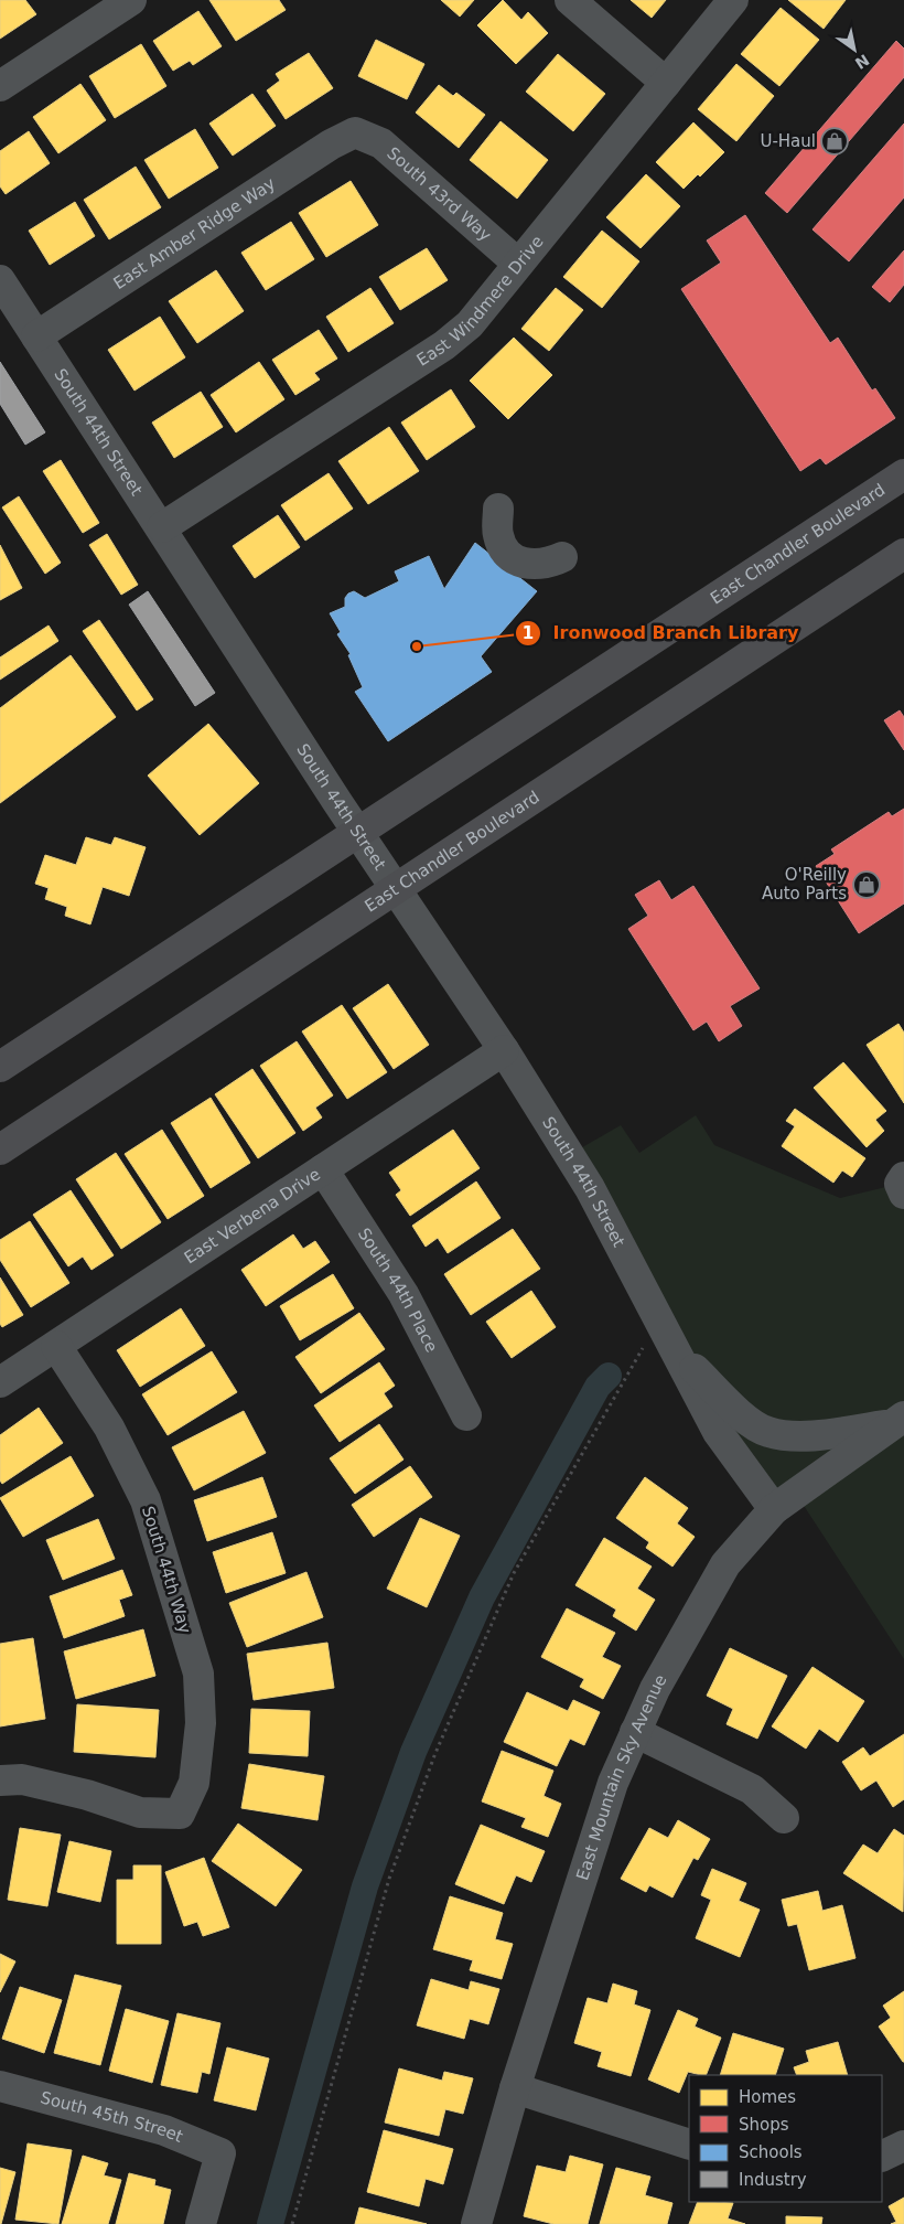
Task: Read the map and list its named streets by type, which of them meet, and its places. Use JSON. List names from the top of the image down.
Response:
{
  "streets": {
    "main road": ["East Chandler Boulevard"],
    "street": [
      "South 43rd Way",
      "East Amber Ridge Way",
      "East Windmere Drive",
      "South 44th Street",
      "East Verbena Drive",
      "South 44th Place",
      "South 44th Way",
      "East Mountain Sky Avenue",
      "South 45th Street"
    ]
  },
  "crossings": [
    ["South 43rd Way", "East Amber Ridge Way"],
    ["South 43rd Way", "East Windmere Drive"],
    ["East Amber Ridge Way", "South 44th Street"],
    ["East Windmere Drive", "South 44th Street"],
    ["South 44th Street", "East Chandler Boulevard"],
    ["South 44th Street", "East Verbena Drive"],
    ["South 44th Street", "East Mountain Sky Avenue"],
    ["East Verbena Drive", "South 44th Place"],
    ["East Verbena Drive", "South 44th Way"]
  ],
  "places": {
    "shop": ["U-Haul", "O'Reilly Auto Parts"],
    "other": ["Ironwood Branch Library"]
  },
  "legend": [
    "Homes",
    "Shops",
    "Schools",
    "Industry"
  ],
  "north": "bottom right"
}
